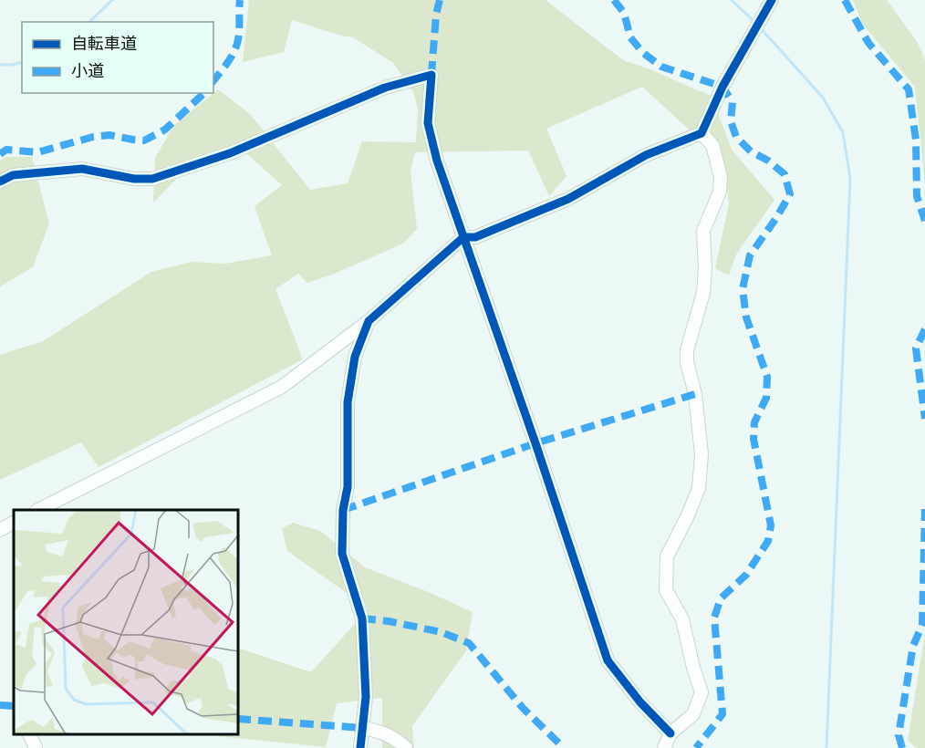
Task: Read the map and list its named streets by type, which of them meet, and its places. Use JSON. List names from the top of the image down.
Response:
{
  "legend": ["自転車道", "小道"]
}
